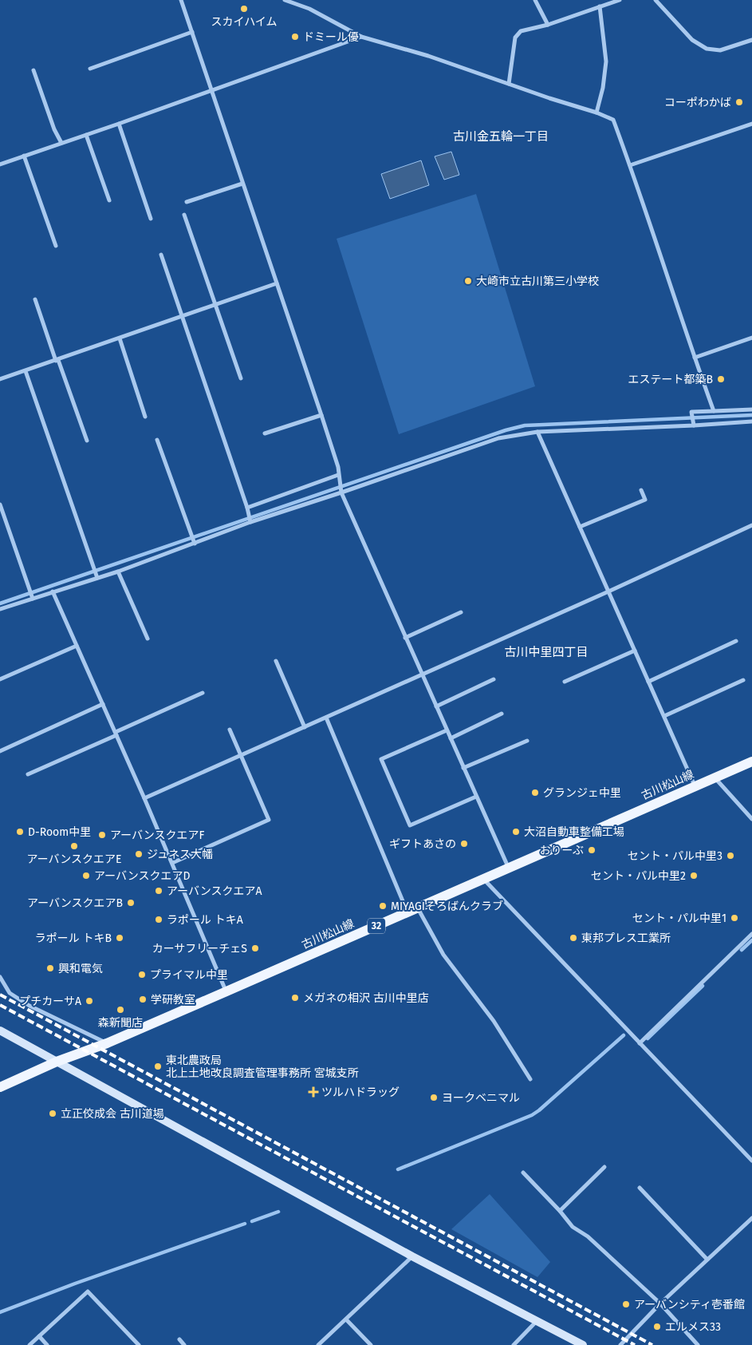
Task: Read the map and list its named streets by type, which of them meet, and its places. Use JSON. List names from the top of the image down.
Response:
{
  "streets": {
    "main road": ["古川松山線", "32"]
  },
  "districts": ["古川金五輪一丁目", "古川中里四丁目"],
  "places": {
    "other": [
      "スカイハイム",
      "ドミール優",
      "コーポわかば",
      "大崎市立古川第三小学校",
      "エステート都築B",
      "グランジェ中里",
      "D-Room中里",
      "大沼自動車整備工場",
      "アーバンスクエアF",
      "ギフトあさの",
      "アーバンスクエアE",
      "おりーぶ",
      "ジュネス大幡",
      "セント・パル中里3",
      "アーバンスクエアD",
      "セント・パル中里2",
      "アーバンスクエアA",
      "アーバンスクエアB",
      "MIYAGIそろばんクラブ",
      "セント・パル中里1",
      "ラポール トキA",
      "ラポール トキB",
      "東邦プレス工業所",
      "カーサフリーチェS",
      "興和電気",
      "プライマル中里",
      "メガネの相沢 古川中里店",
      "学研教室",
      "プチカーサA",
      "森新聞店",
      "東北農政局 北上土地改良調査管理事務所 宮城支所",
      "ヨークベニマル",
      "立正佼成会 古川道場",
      "アーバンシティ壱番館",
      "エルメス33"
    ],
    "health": ["ツルハドラッグ"]
  }
}
